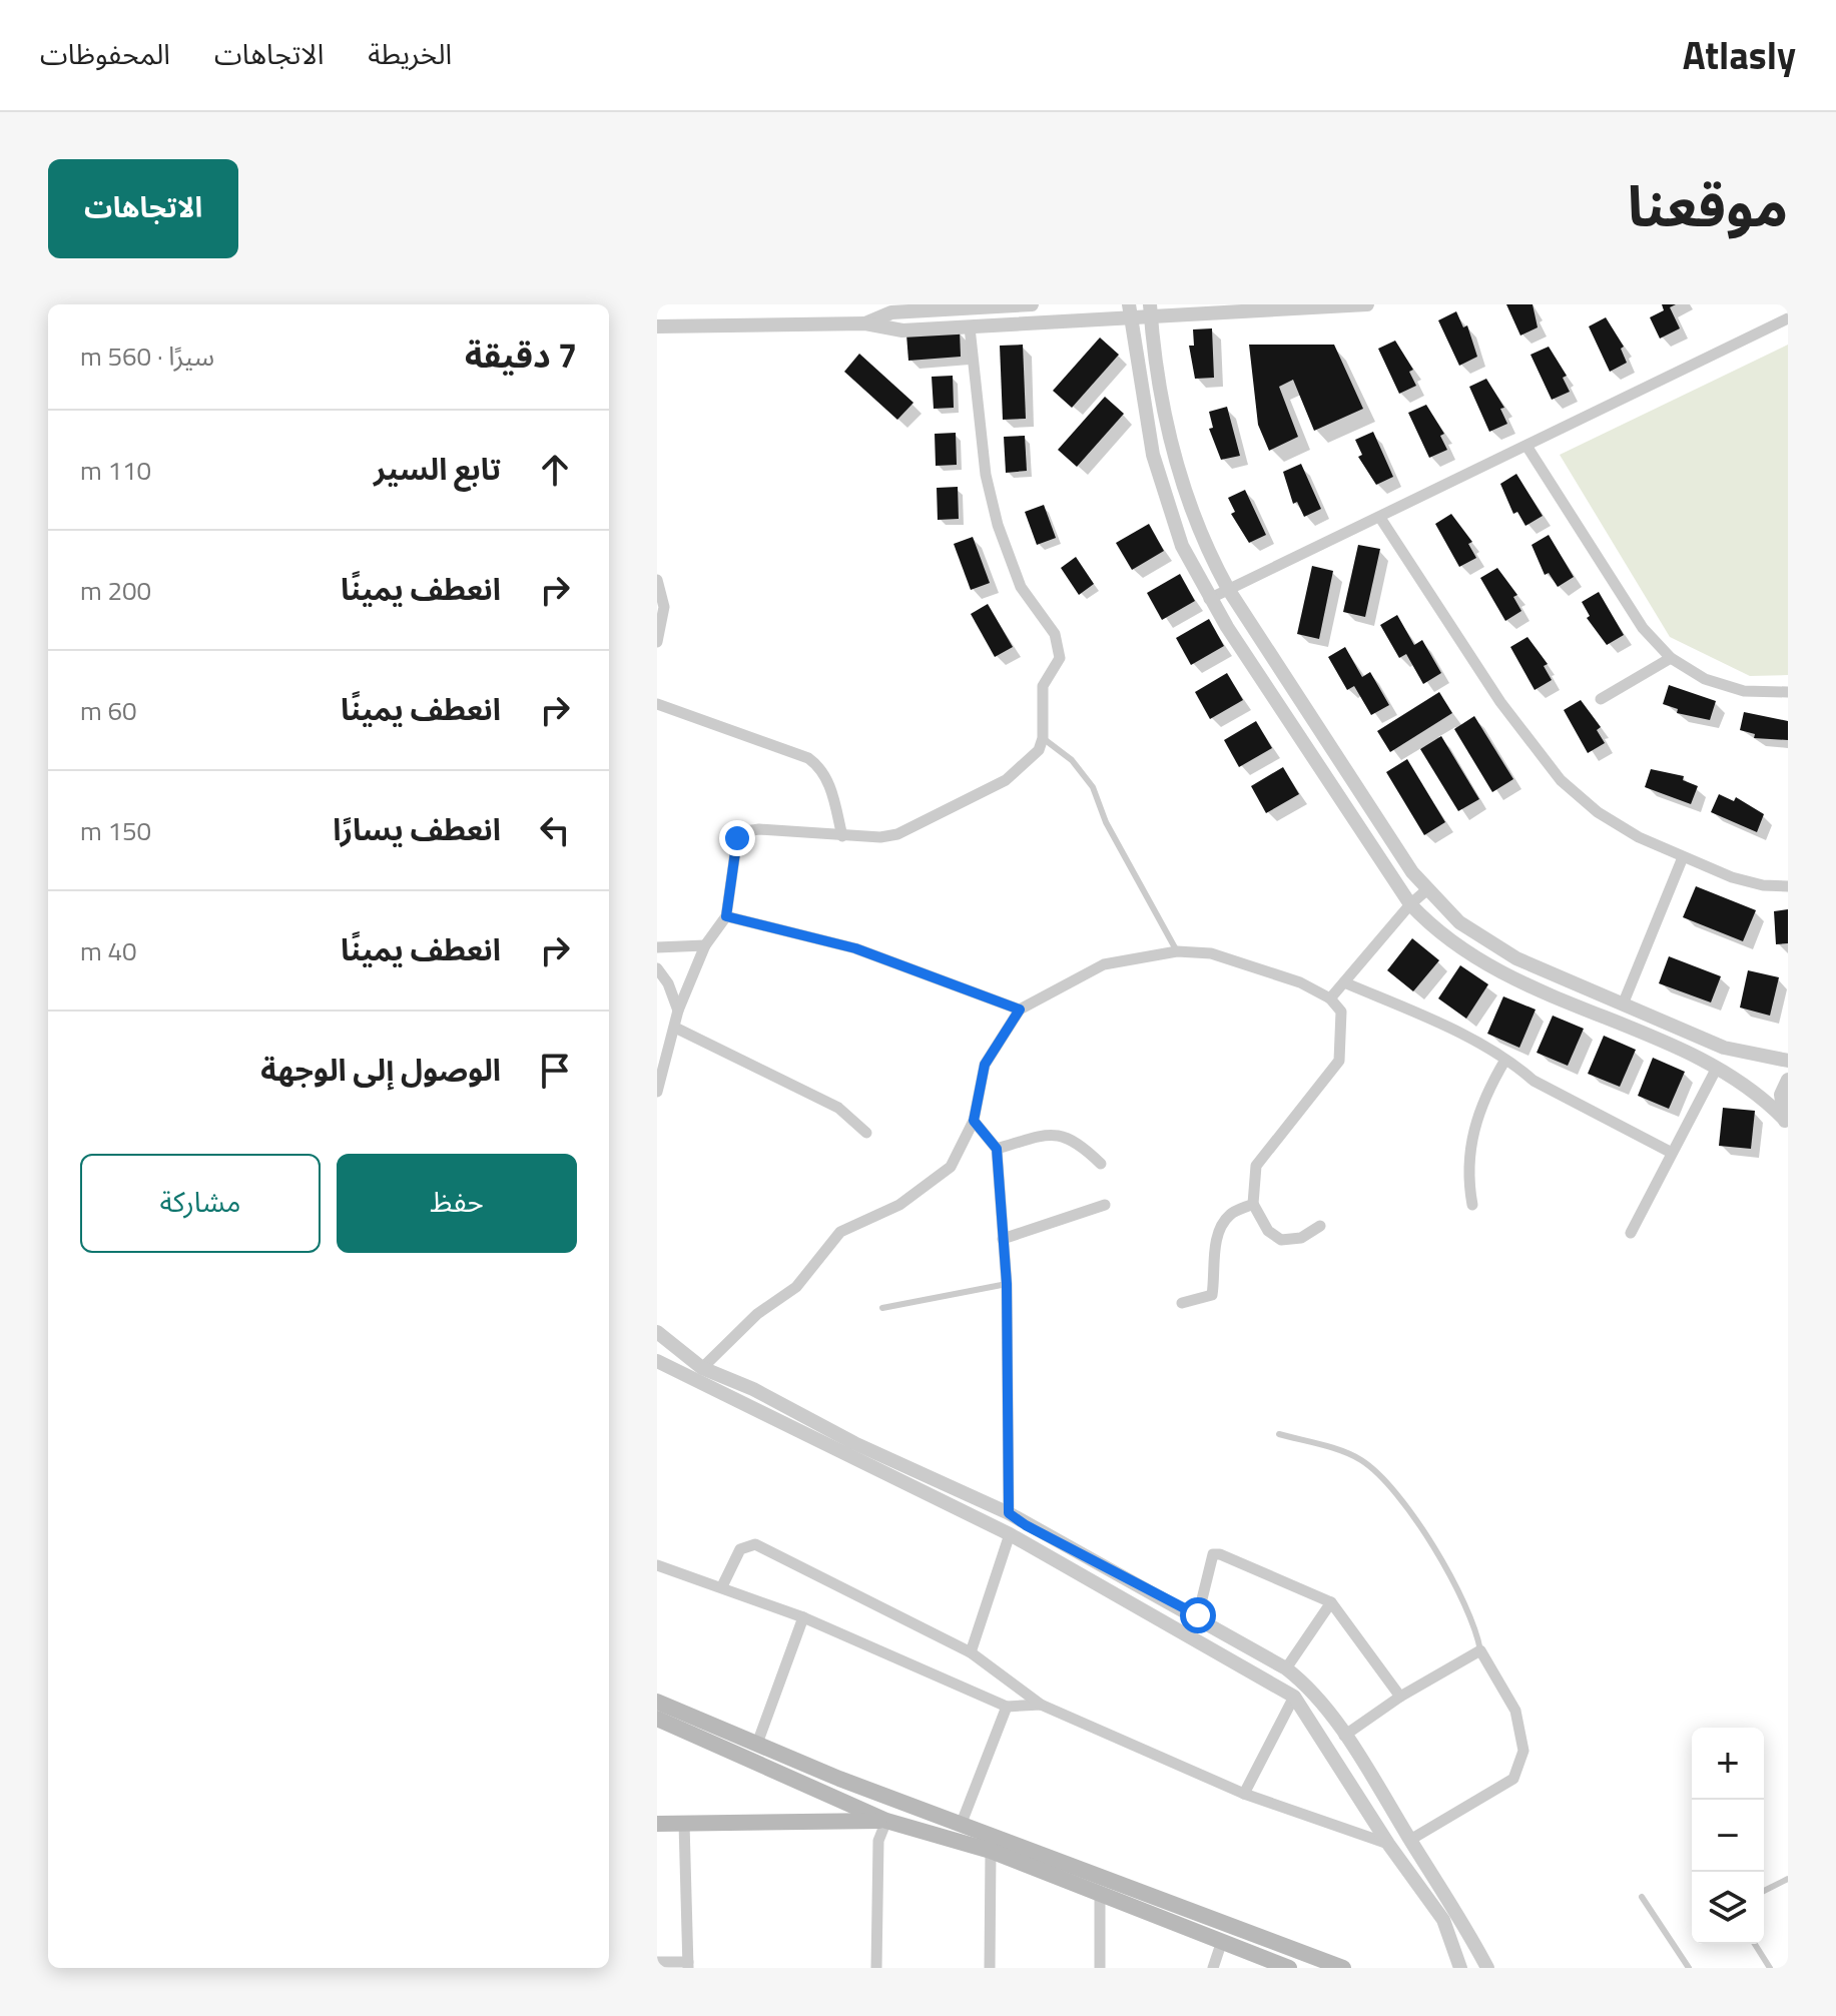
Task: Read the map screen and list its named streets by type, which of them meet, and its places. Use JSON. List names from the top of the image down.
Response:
{
  "page": {
    "header": "Atlasly",
    "nav": ["الخريطة", "الاتجاهات", "المحفوظات"],
    "title": "موقعنا",
    "buttons": [
      "الاتجاهات",
      ["حفظ", "مشاركة"]
    ],
    "heading": ["7 دقيقة", "سيرًا · 560 m"],
    "list": [
      ["تابع السير", "110 m"],
      ["انعطف يمينًا", "200 m"],
      ["انعطف يمينًا", "60 m"],
      ["انعطف يسارًا", "150 m"],
      ["انعطف يمينًا", "40 m"],
      "الوصول إلى الوجهة"
    ],
    "map_buttons": ["+", "−"]
  }
}
